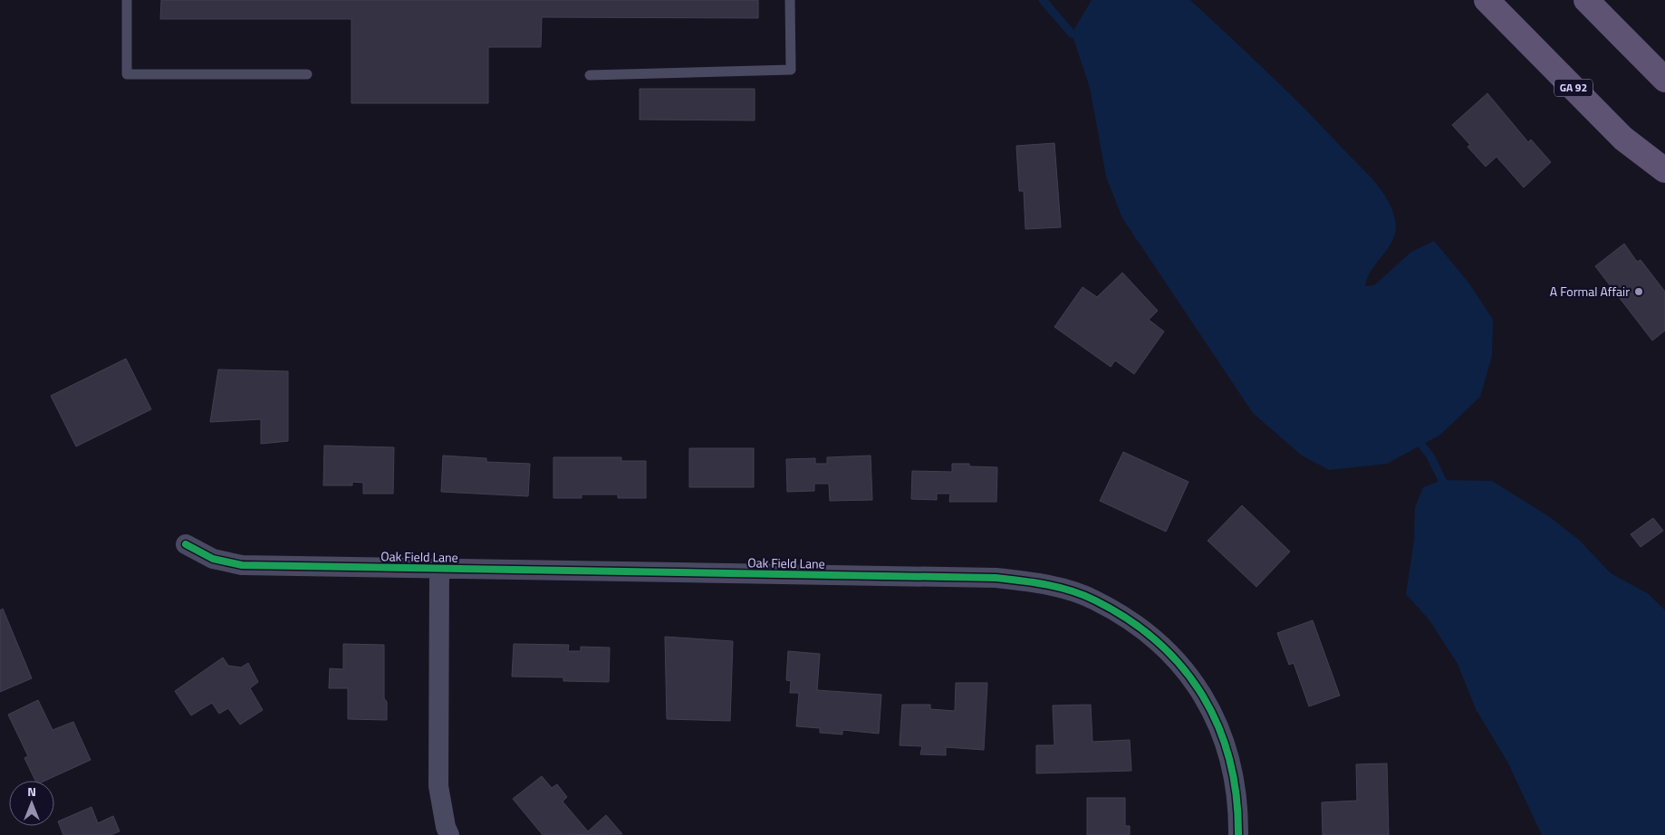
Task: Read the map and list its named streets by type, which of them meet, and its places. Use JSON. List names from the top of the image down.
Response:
{
  "streets": {
    "main road": ["GA 92"],
    "street": ["Oak Field Lane"]
  },
  "places": ["A Formal Affair"],
  "north": "top"
}
